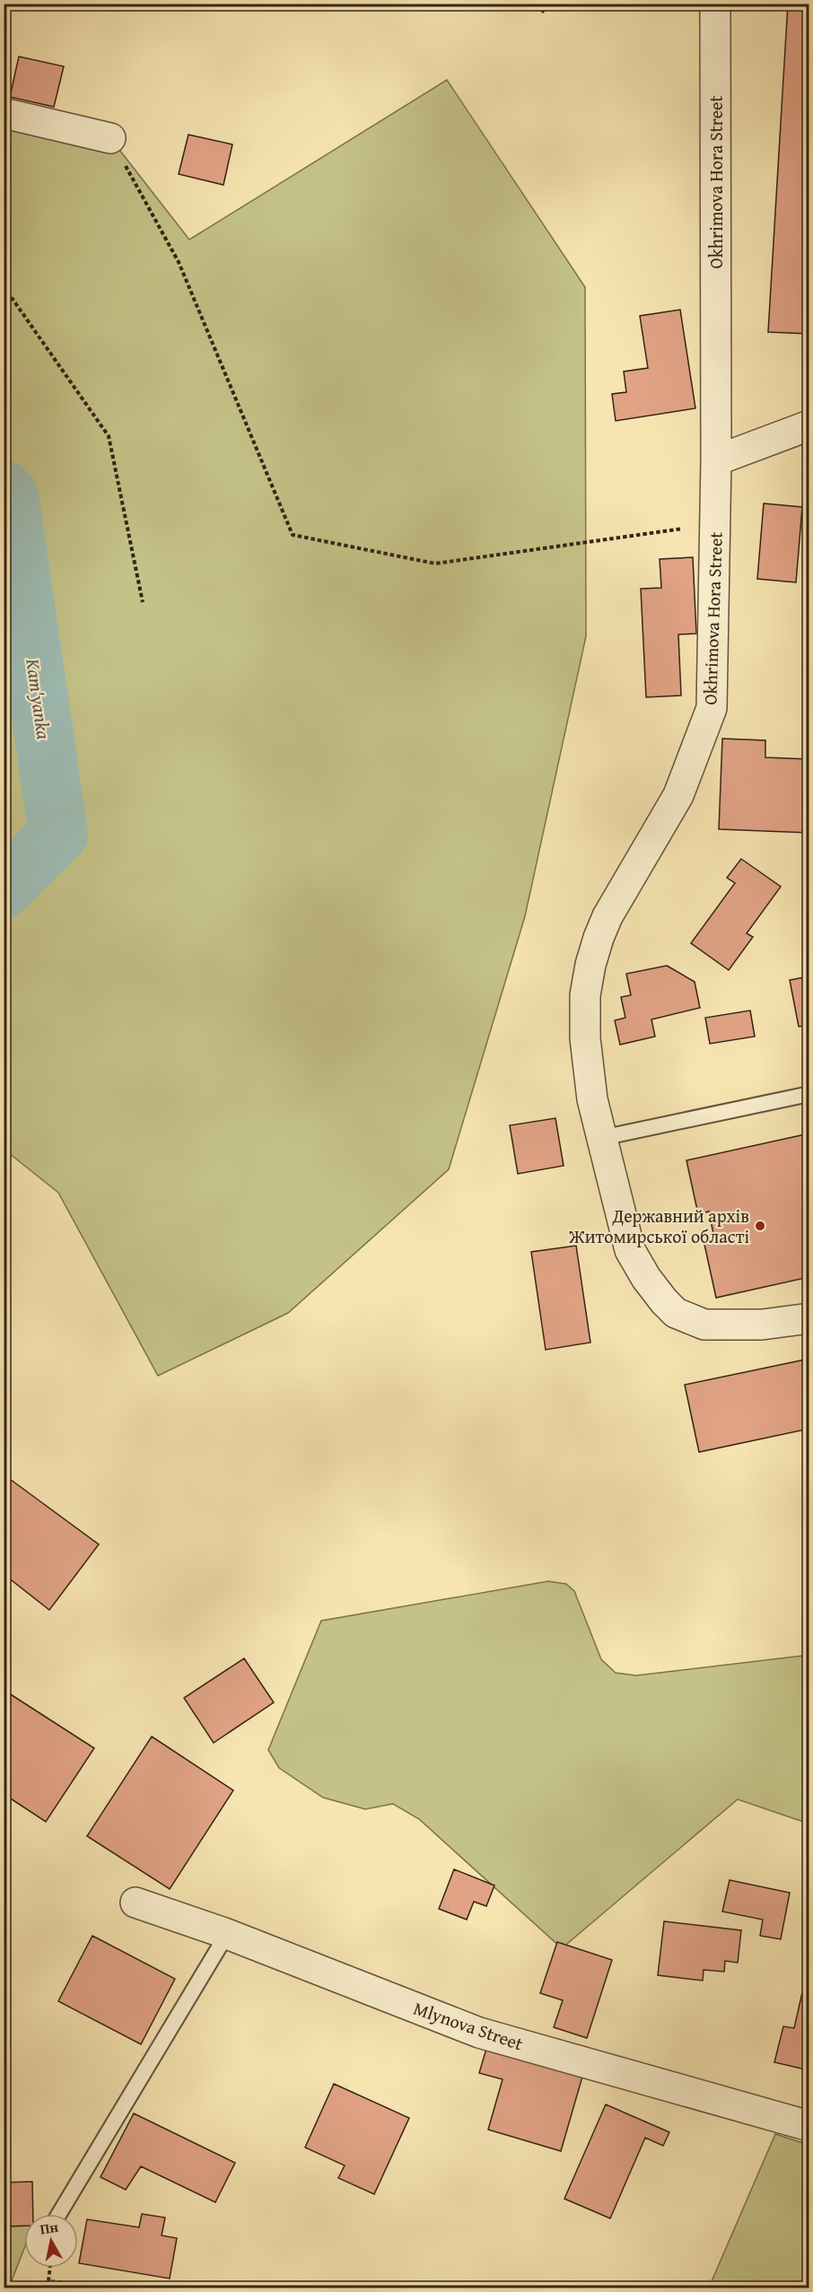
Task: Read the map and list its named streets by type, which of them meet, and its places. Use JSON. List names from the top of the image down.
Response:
{
  "streets": {
    "street": ["Okhrimova Hora Street", "Mlynova Street"]
  },
  "water": ["Kam'yanka"],
  "places": ["Державний архів Житомирської області"],
  "north": "top"
}
